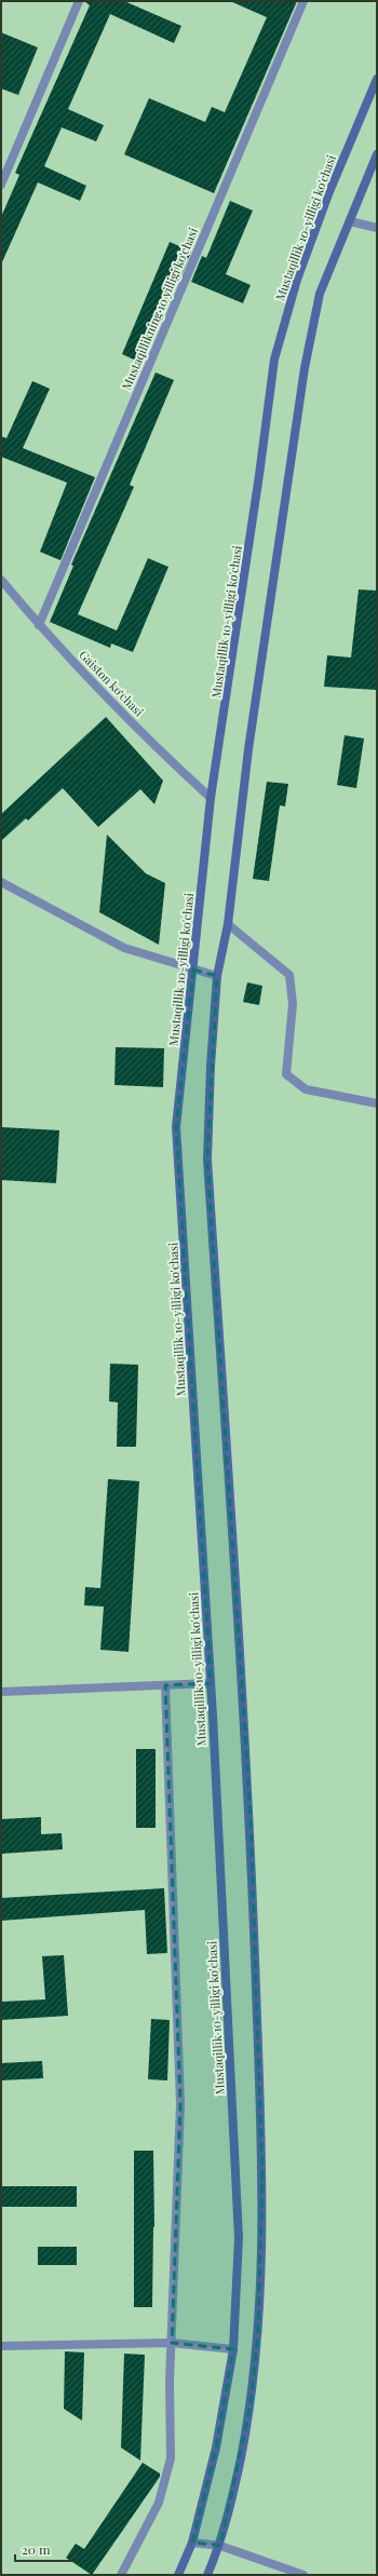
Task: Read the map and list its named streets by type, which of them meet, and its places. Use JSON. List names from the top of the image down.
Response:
{
  "streets": {
    "main road": ["Mustaqillik 10-yilligi ko'chasi"],
    "street": ["Mustaqillikning 10 yilligi koʻchasi", "Gaiston koʻchasi"]
  },
  "crossings": [
    ["Mustaqillik 10-yilligi ko'chasi", "Gaiston koʻchasi"],
    ["Mustaqillikning 10 yilligi koʻchasi", "Gaiston koʻchasi"]
  ],
  "scale_bar": "20 m"
}
